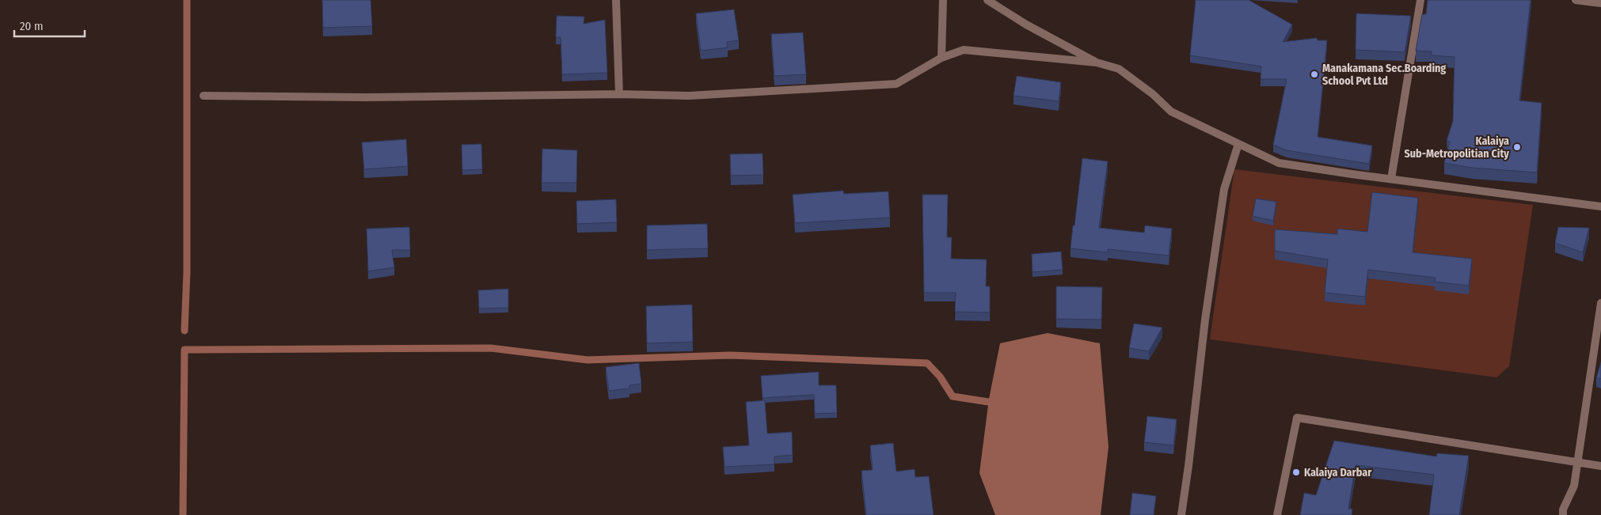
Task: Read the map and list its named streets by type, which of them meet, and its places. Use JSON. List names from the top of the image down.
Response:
{
  "places": ["Manakamana Sec.Boarding School Pvt Ltd", "Kalaiya Sub-Metropolitian City", "Kalaiya Darbar"],
  "scale_bar": "20 m"
}
